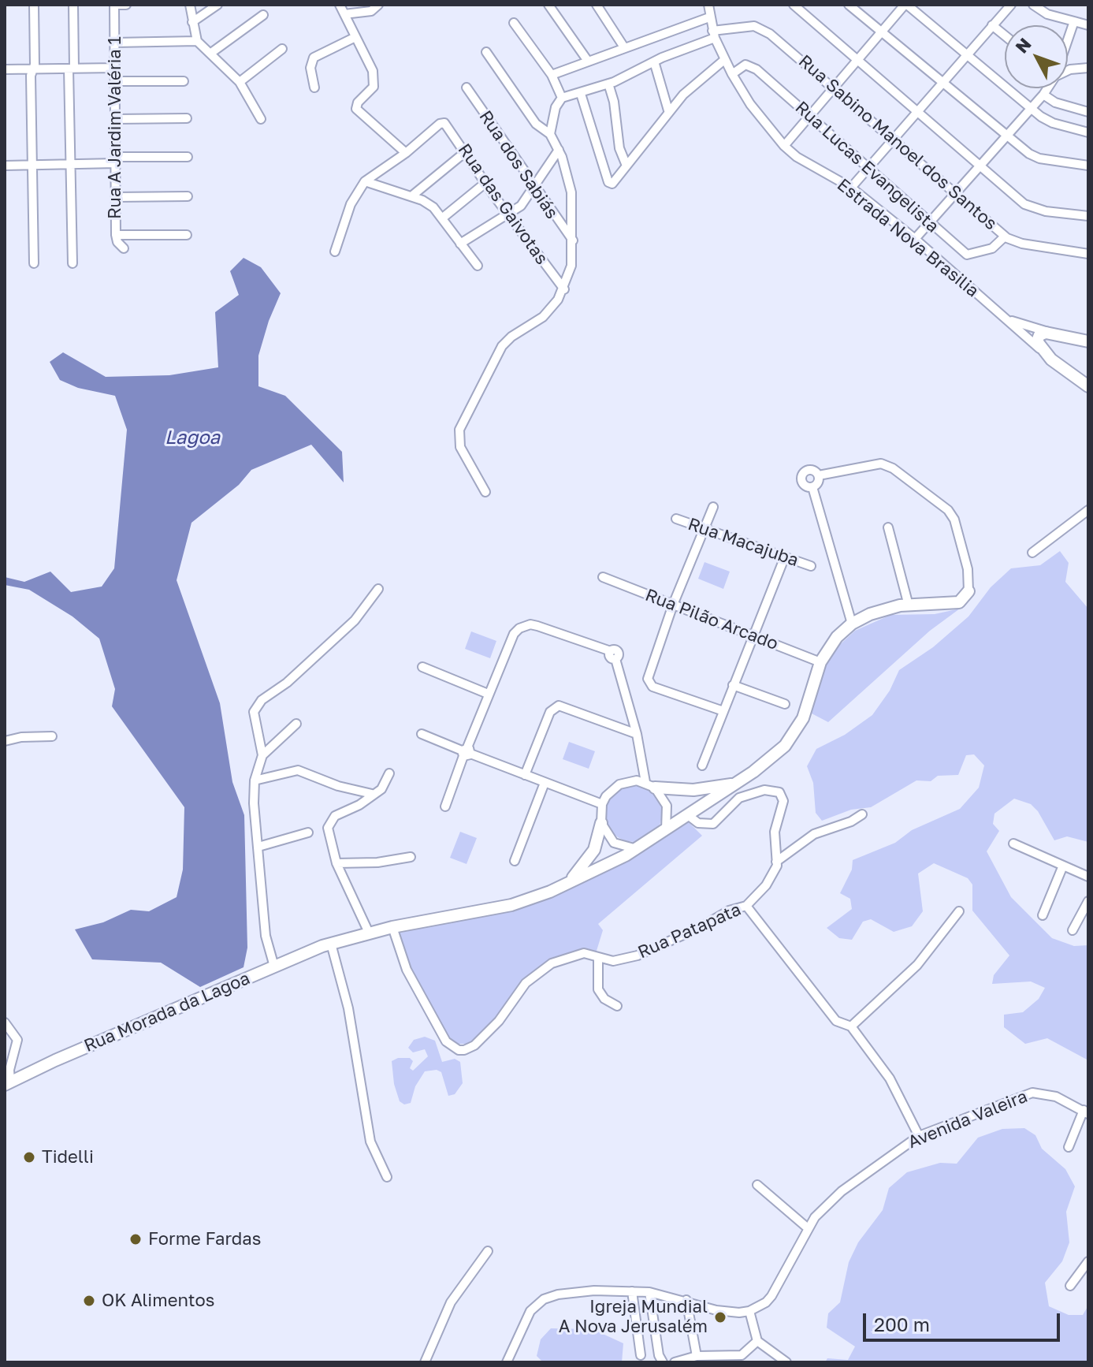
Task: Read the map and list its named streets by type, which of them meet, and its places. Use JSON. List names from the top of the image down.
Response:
{
  "streets": {
    "street": [
      "Rua A Jardim Valéria 1",
      "Rua Sabino Manoel dos Santos",
      "Rua dos Sabiás",
      "Rua Lucas Evangelista",
      "Rua das Gaivotas",
      "Estrada Nova Brasilia",
      "Rua Macajuba",
      "Rua Pilão Arcado",
      "Rua Patapata",
      "Rua Morada da Lagoa",
      "Avenida Valeira"
    ]
  },
  "crossings": [
    ["Rua Sabino Manoel dos Santos", "Rua Lucas Evangelista"],
    ["Rua Sabino Manoel dos Santos", "Estrada Nova Brasilia"],
    ["Rua Lucas Evangelista", "Estrada Nova Brasilia"],
    ["Rua Pilão Arcado", "Rua Morada da Lagoa"],
    ["Rua Patapata", "Rua Morada da Lagoa"]
  ],
  "water": ["Lagoa"],
  "places": [
    "Tidelli",
    "Forme Fardas",
    "OK Alimentos",
    "Igreja Mundial A Nova Jerusalém"
  ],
  "scale_bar": "200 m",
  "north": "top left"
}
